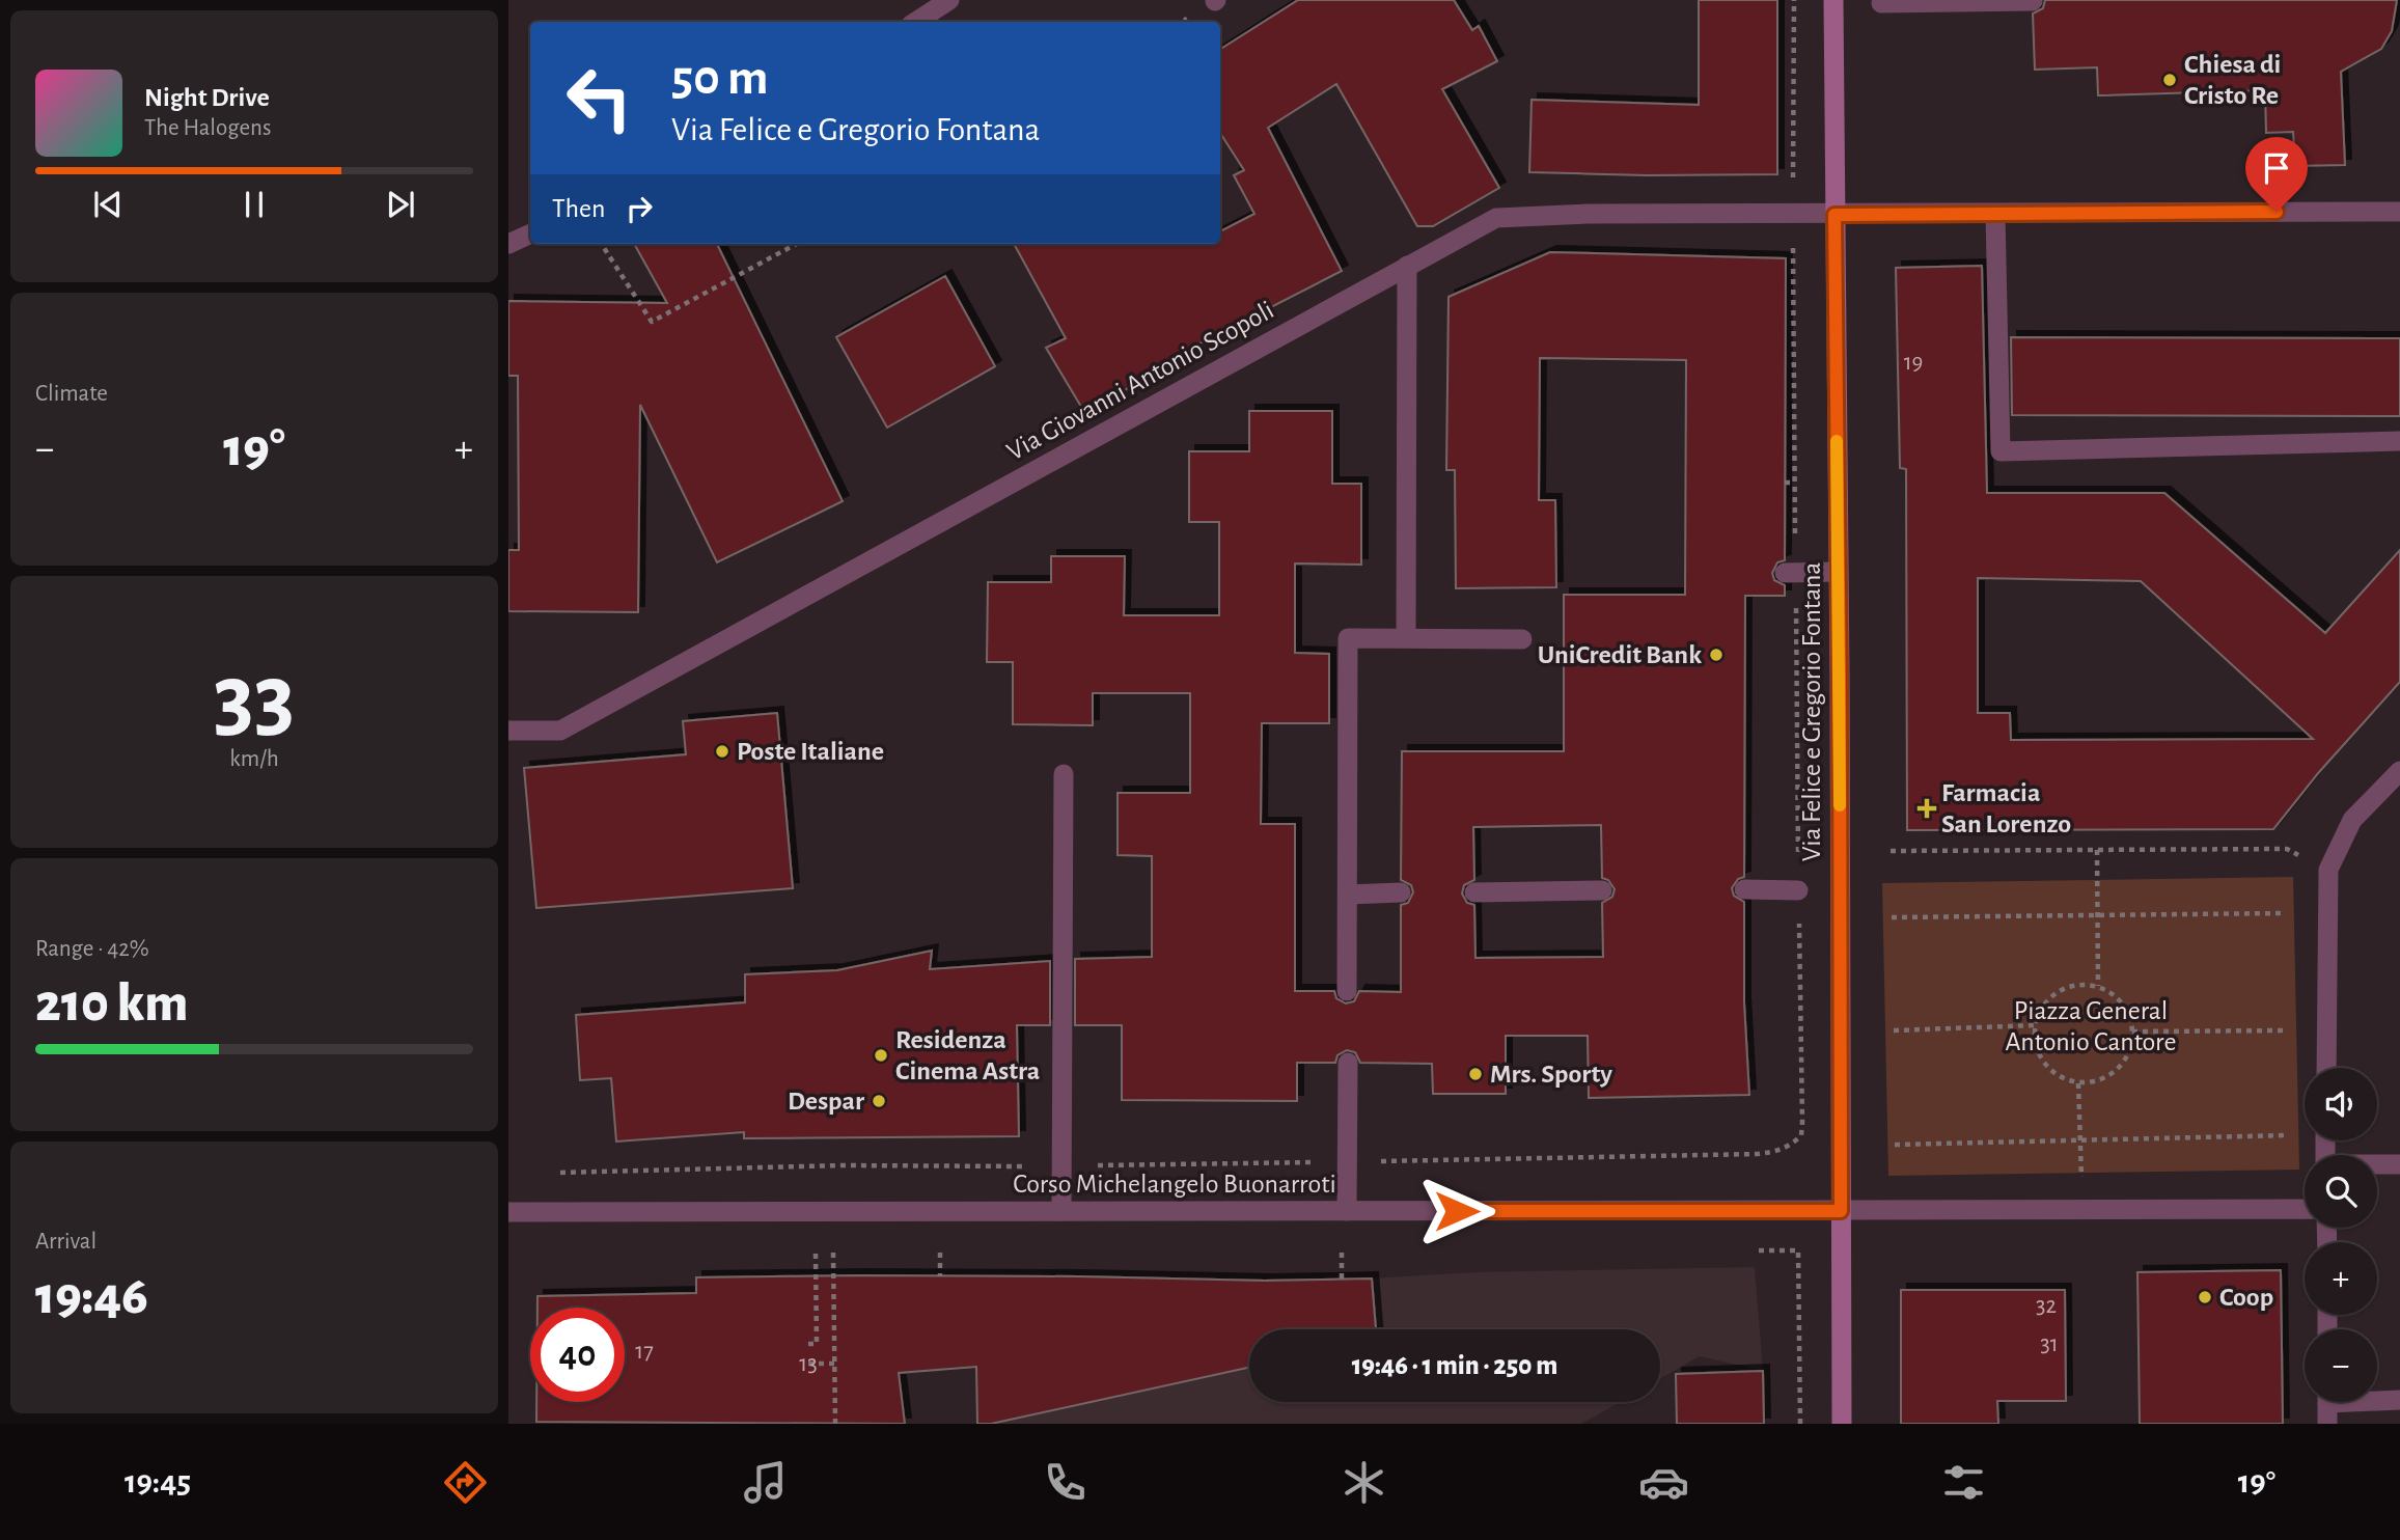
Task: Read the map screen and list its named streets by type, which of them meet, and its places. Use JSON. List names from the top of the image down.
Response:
{
  "streets": {
    "main road": ["Via Felice e Gregorio Fontana"],
    "street": ["Via Giovanni Antonio Scopoli", "Corso Michelangelo Buonarroti"]
  },
  "crossings": [
    ["Via Giovanni Antonio Scopoli", "Via Felice e Gregorio Fontana"],
    ["Via Felice e Gregorio Fontana", "Corso Michelangelo Buonarroti"]
  ],
  "parks": ["Piazza General Antonio Cantore"],
  "places": {
    "other": [
      "Chiesa di Cristo Re",
      "UniCredit Bank",
      "Poste Italiane",
      "Residenza Cinema Astra",
      "Mrs. Sporty",
      "Despar",
      "Coop"
    ],
    "health": ["Farmacia San Lorenzo"]
  },
  "house_numbers": [
    "19",
    "32",
    "31",
    "17",
    "13"
  ],
  "page": {
    "turn": ["50 m", "Via Felice e Gregorio Fontana"],
    "song": ["Night Drive", "The Halogens"],
    "then": "Then",
    "tile": [
      "Climate",
      ["33", "km/h"],
      ["Range · 42%", "210 km"],
      ["Arrival", "19:46"]
    ],
    "heat": ["−", "19°", "+"],
    "map_buttons": ["+", "−"],
    "limit": "40",
    "trip": "19:46 · 1 min · 250 m",
    "tabs": ["19:45", "19°"]
  }
}
